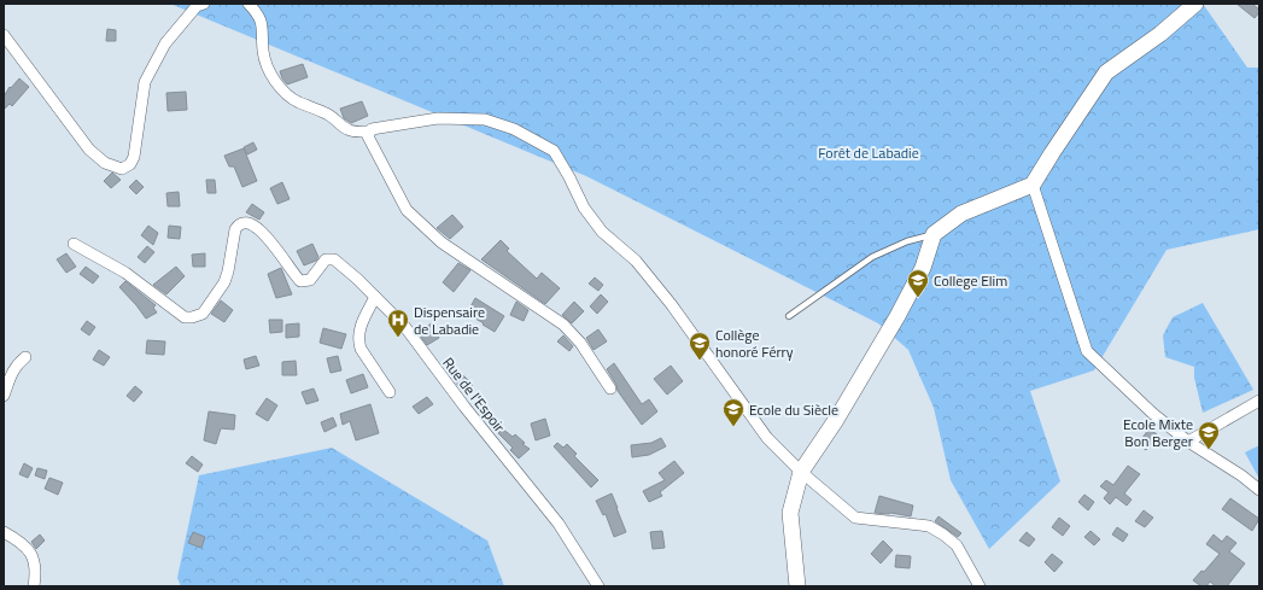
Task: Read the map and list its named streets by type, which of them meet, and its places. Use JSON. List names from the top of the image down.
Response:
{
  "streets": {
    "street": ["Rue de l'Espoir"]
  },
  "parks": ["Forêt de Labadie"],
  "places": {
    "school or university": [
      "College Elim",
      "Collège honoré Férry",
      "Ecole du Siècle",
      "Ecole Mixte Bon Berger"
    ],
    "hospital": ["Dispensaire de Labadie"]
  }
}
